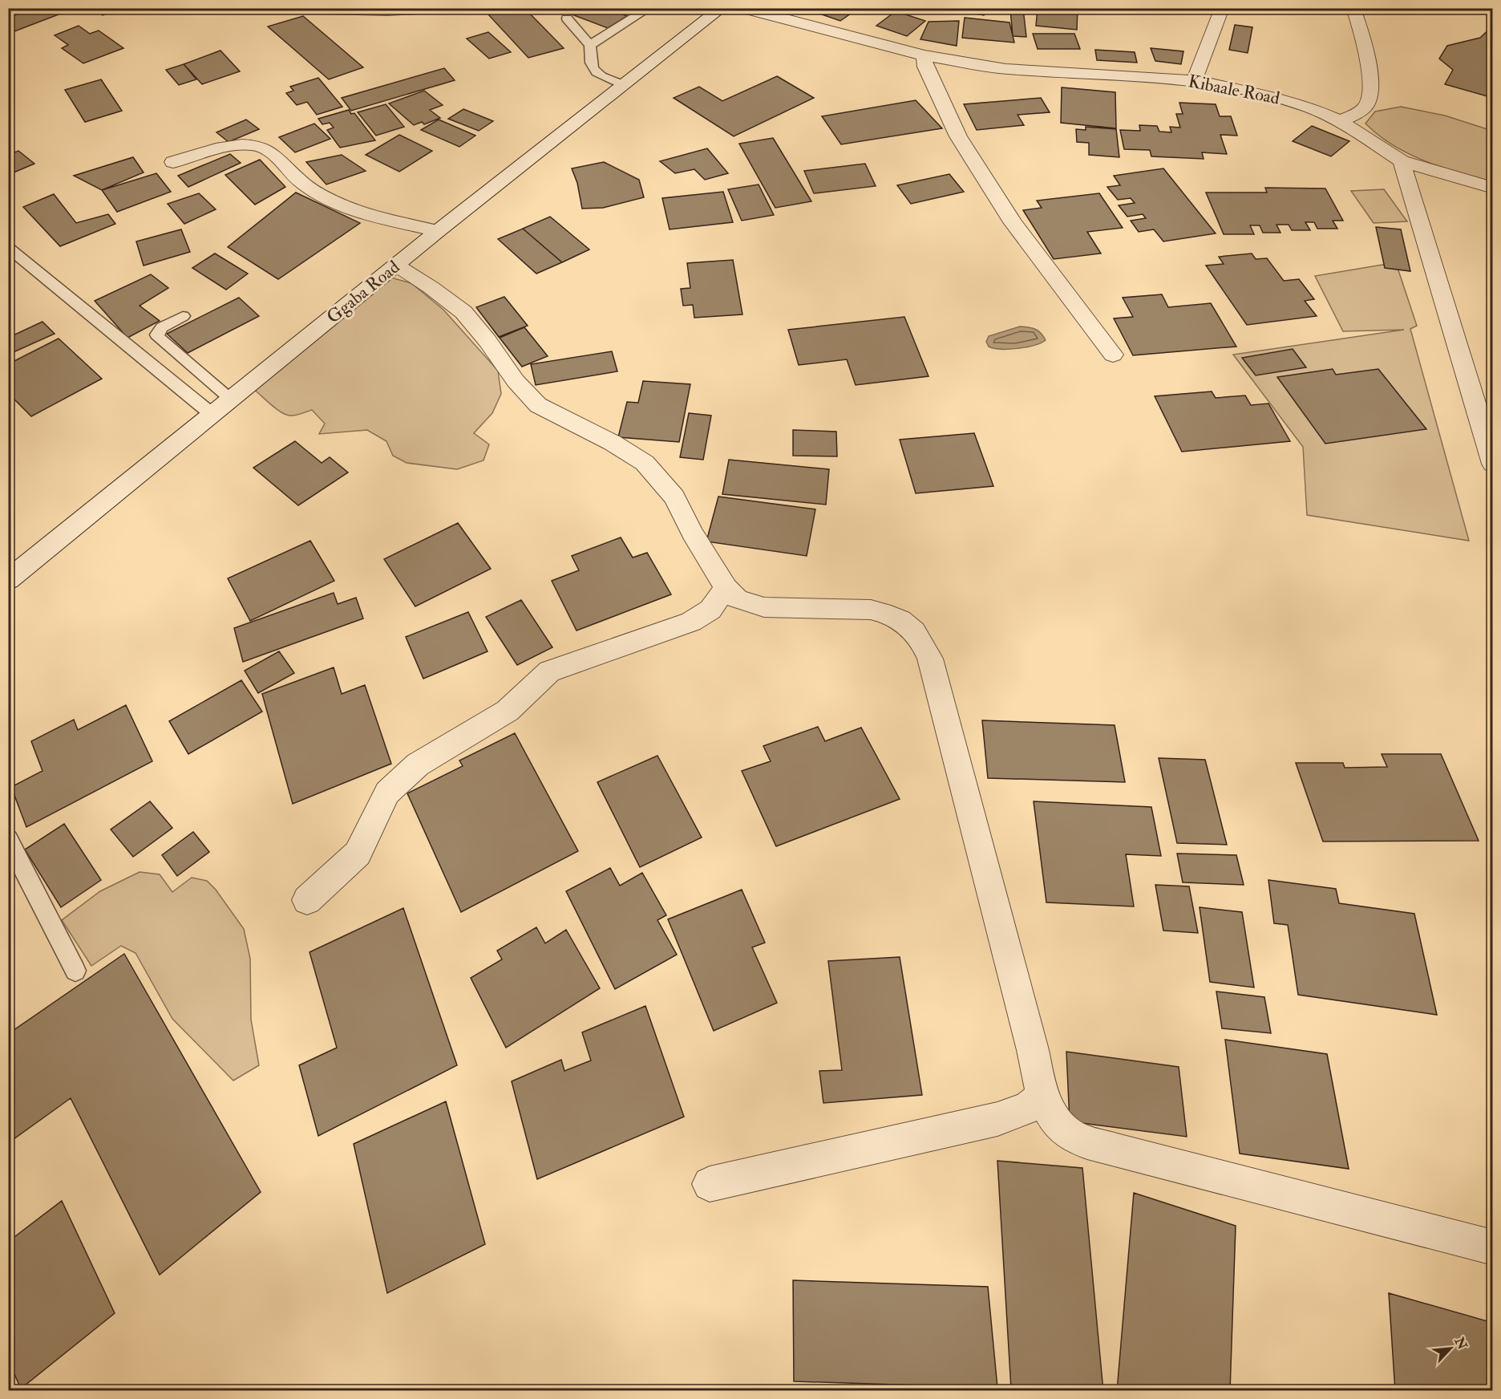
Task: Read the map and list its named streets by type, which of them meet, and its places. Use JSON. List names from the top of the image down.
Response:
{
  "streets": {
    "street": ["Kibaale Road", "Ggaba Road"]
  },
  "north": "top right"
}
